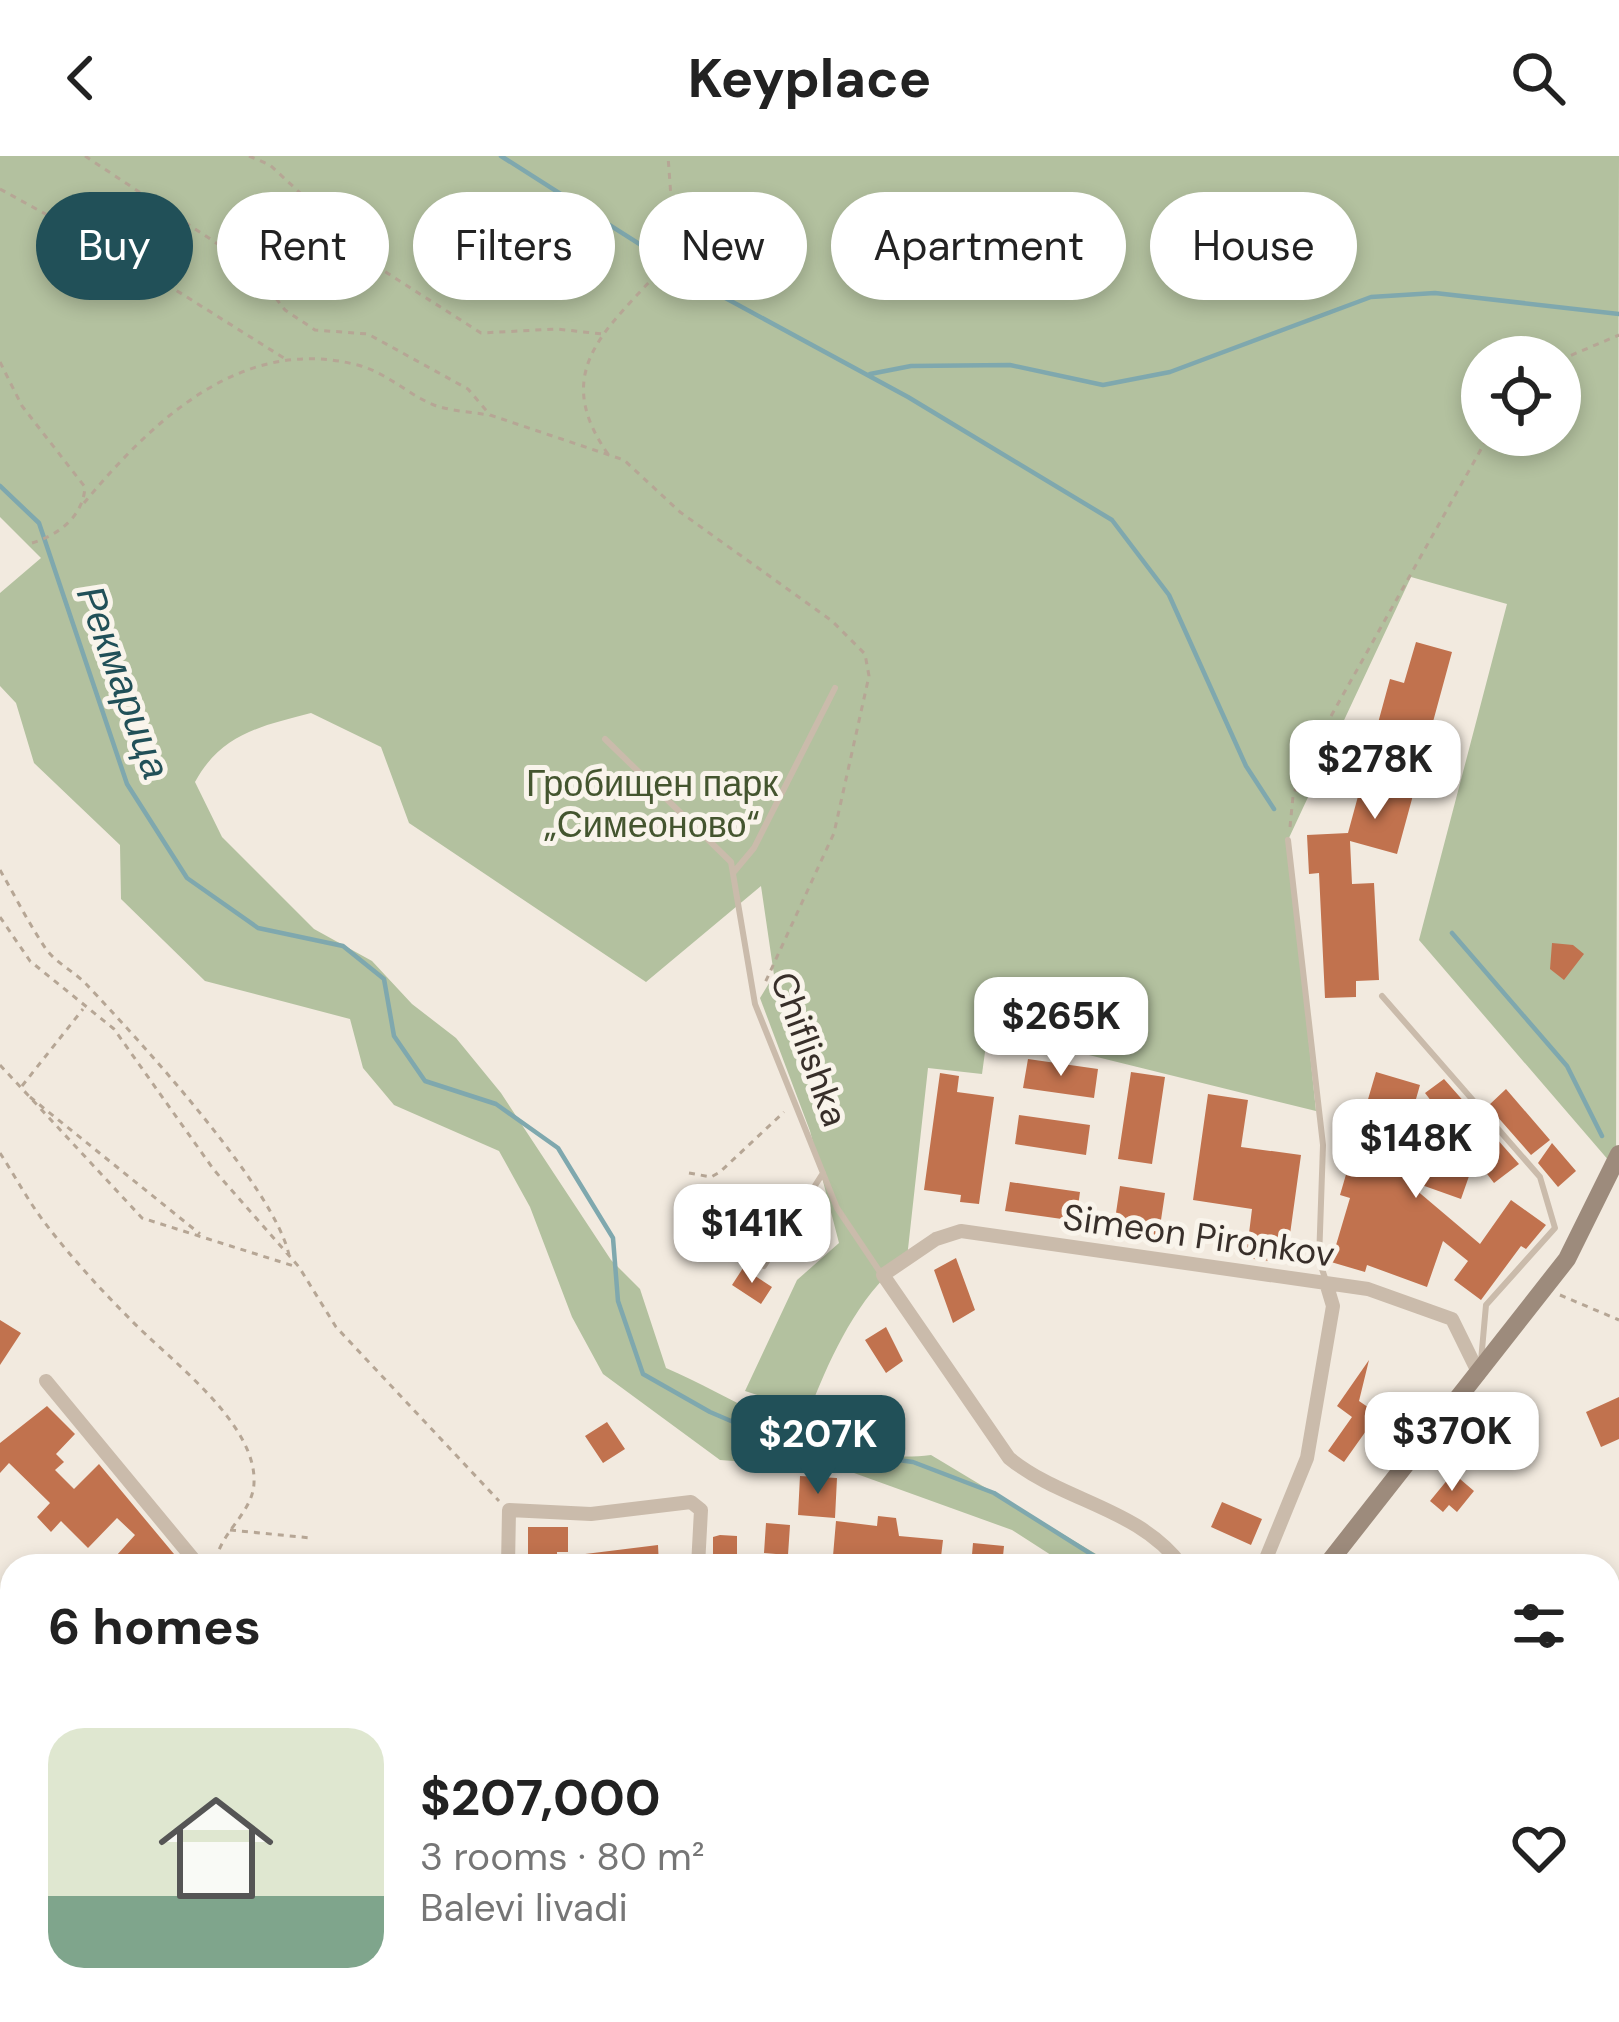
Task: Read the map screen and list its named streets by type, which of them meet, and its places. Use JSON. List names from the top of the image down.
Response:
{
  "streets": {
    "street": ["Chiflishka", "Simeon Pironkov"]
  },
  "crossings": [
    ["Chiflishka", "Simeon Pironkov"]
  ],
  "water": ["Рекмарица"],
  "parks": ["Гробищен парк „Симеоново“"],
  "page": {
    "header": "Keyplace",
    "chip": [
      "Buy",
      "Rent",
      "Filters",
      "New",
      "Apartment",
      "House"
    ],
    "price": [
      "$278K",
      "$265K",
      "$148K",
      "$141K",
      "$370K",
      "$207K"
    ],
    "heading": "6 homes",
    "list": [
      {
        "name": "$207,000",
        "note": "3 rooms · 80 m² · Balevi livadi"
      }
    ]
  }
}
